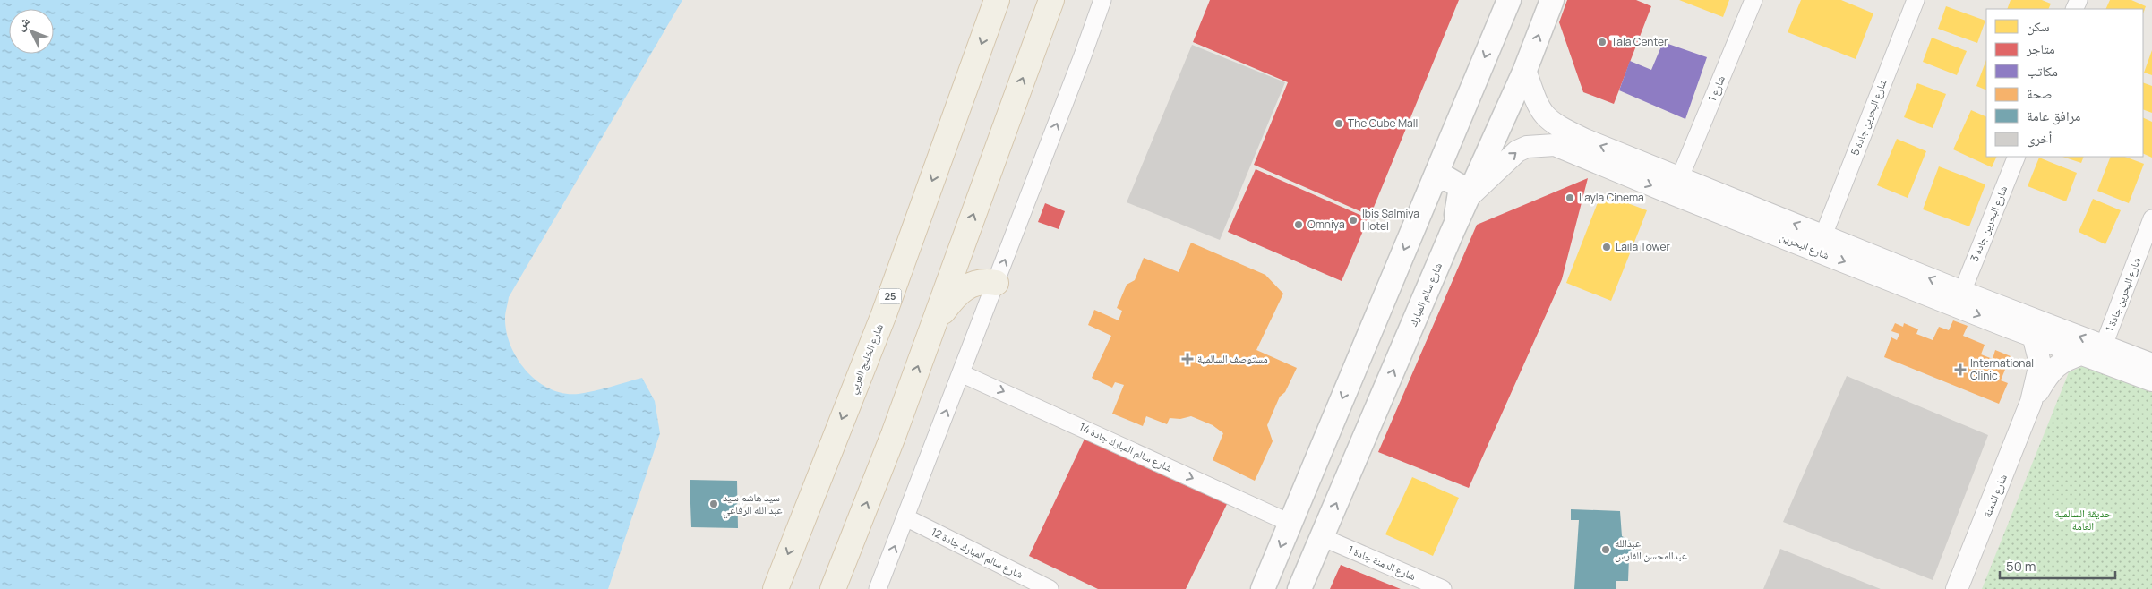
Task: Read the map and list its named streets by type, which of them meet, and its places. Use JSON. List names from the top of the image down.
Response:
{
  "streets": {
    "main road": ["شارع سالم المبارك", "25", "شارع الخليج العربي"],
    "street": [
      "شارع 1",
      "شارع البحرين جادة 5",
      "شارع البحرين جادة 3",
      "شارع البحرين",
      "شارع البحرين جادة 1",
      "شارع سالم المبارك جادة 14",
      "شارع الدمنة",
      "شارع سالم المبارك جادة 12",
      "شارع الدمنة جادة 1"
    ]
  },
  "crossings": [
    ["شارع 1", "شارع البحرين"],
    ["شارع البحرين جادة 5", "شارع البحرين"],
    ["شارع البحرين جادة 3", "شارع البحرين"],
    ["شارع البحرين", "شارع سالم المبارك"],
    ["شارع البحرين", "شارع البحرين جادة 1"],
    ["شارع البحرين", "شارع الدمنة"],
    ["شارع سالم المبارك", "شارع الدمنة جادة 1"]
  ],
  "one_way": ["شارع سالم المبارك جادة 14"],
  "parks": ["حديقة السالمية العامة"],
  "places": {
    "other": [
      "Tala Center",
      "The Cube Mall",
      "Layla Cinema",
      "Ibis Salmiya Hotel",
      "Omniya",
      "Laila Tower",
      "سيد هاشم سيد عبد الله الرفاعي",
      "عبدالله عبدالمحسن الفارس"
    ],
    "health": ["مستوصف السالمية", "International Clinic"]
  },
  "legend": [
    "سكن",
    "متاجر",
    "مكاتب",
    "صحة",
    "مرافق عامة",
    "أخرى"
  ],
  "scale_bar": "50 m",
  "north": "top left"
}
